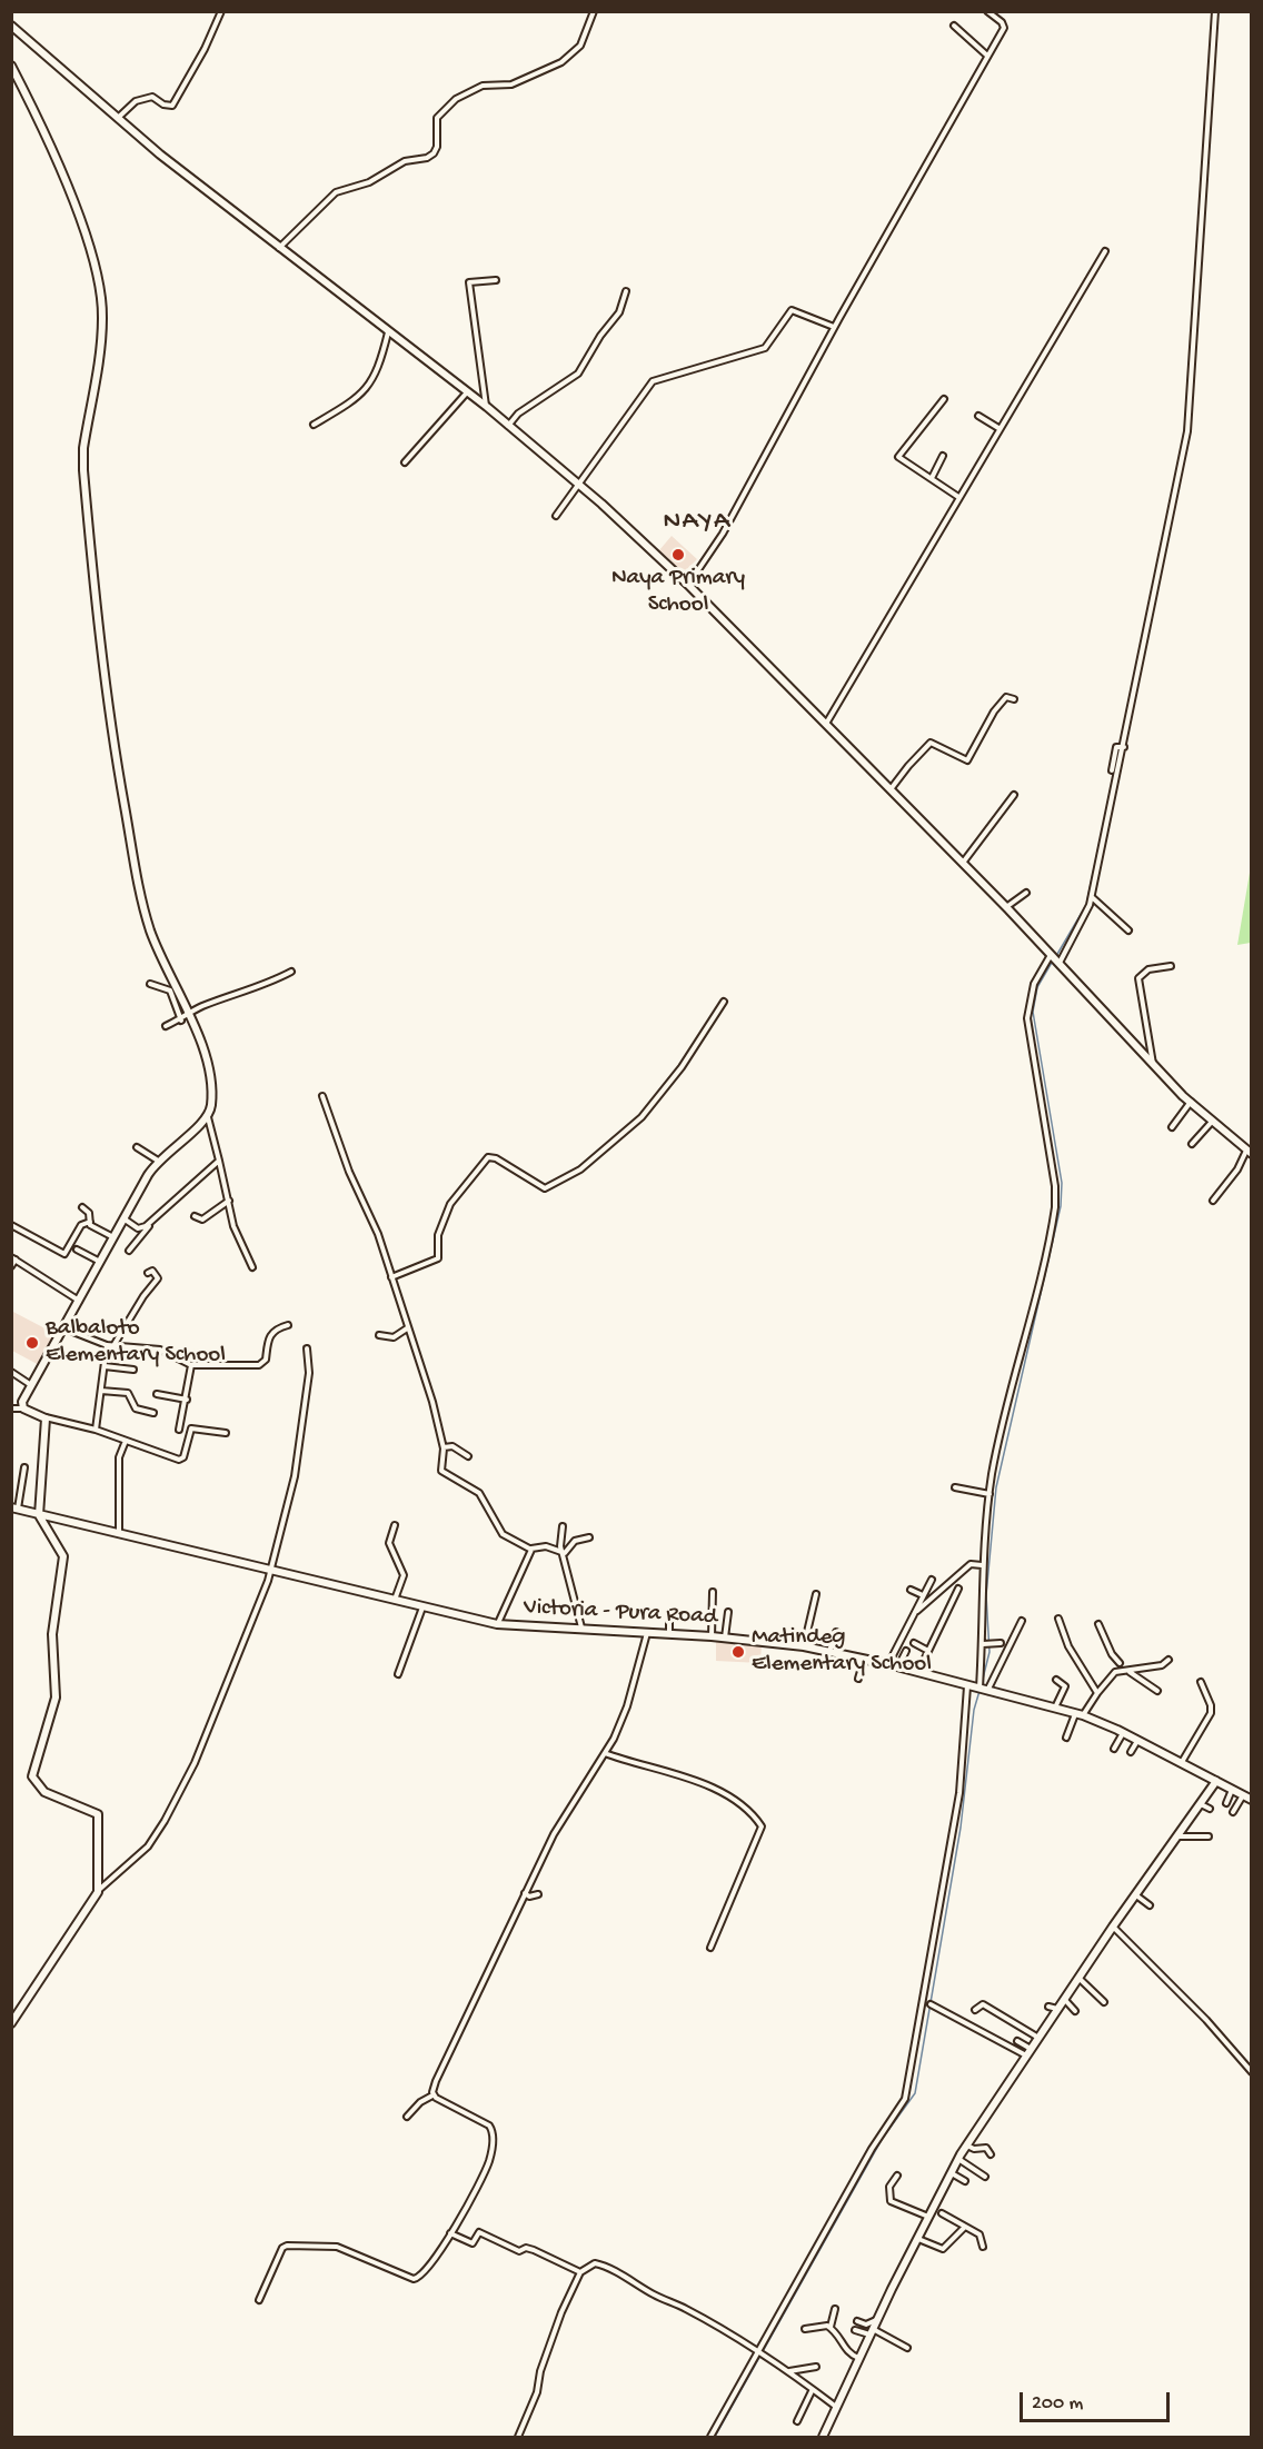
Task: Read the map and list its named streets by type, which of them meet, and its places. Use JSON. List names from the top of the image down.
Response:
{
  "streets": {
    "street": ["Victoria - Pura Road"]
  },
  "districts": ["NAYA"],
  "places": ["Naya Primary School", "Balbaloto Elementary School", "Matindeg Elementary School"],
  "scale_bar": "200 m"
}
